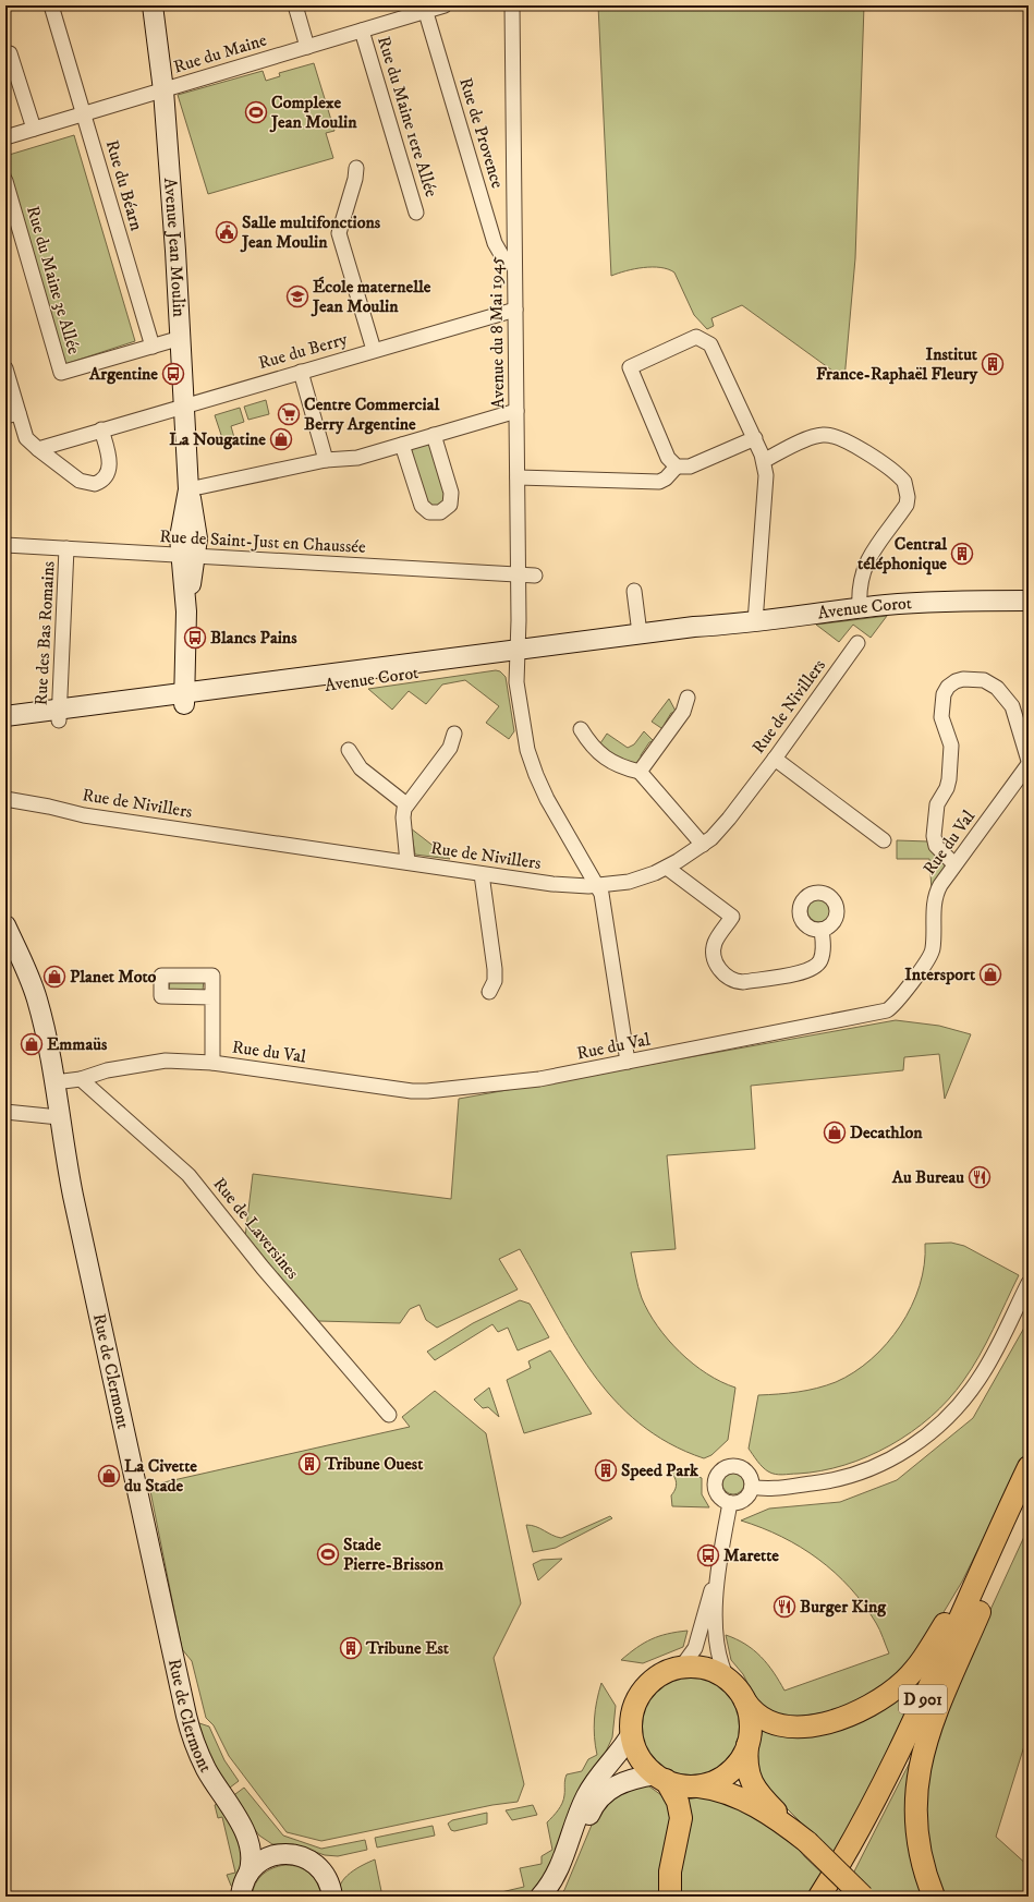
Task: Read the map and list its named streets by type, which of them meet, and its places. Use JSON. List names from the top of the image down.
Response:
{
  "streets": {
    "main road": ["D 901"],
    "street": [
      "Rue du Maine",
      "Rue du Maine 1ere Allée",
      "Rue de Provence",
      "Rue du Béarn",
      "Avenue Jean Moulin",
      "Rue du Maine 3e Allée",
      "Avenue du 8 Mai 1945",
      "Rue du Berry",
      "Rue de Saint-Just en Chaussée",
      "Avenue Corot",
      "Rue des Bas Romains",
      "Rue de Nivillers",
      "Rue du Val",
      "Rue de Laversines",
      "Rue de Clermont"
    ]
  },
  "crossings": [
    ["Rue du Maine", "Rue du Maine 1ere Allée"],
    ["Rue du Maine", "Rue de Provence"],
    ["Rue du Maine", "Rue du Béarn"],
    ["Rue du Maine", "Avenue Jean Moulin"],
    ["Rue de Provence", "Avenue du 8 Mai 1945"],
    ["Rue du Béarn", "Rue du Maine 3e Allée"],
    ["Avenue Jean Moulin", "Rue du Berry"],
    ["Avenue Jean Moulin", "Rue de Saint-Just en Chaussée"],
    ["Avenue Jean Moulin", "Avenue Corot"],
    ["Avenue du 8 Mai 1945", "Rue du Berry"],
    ["Avenue du 8 Mai 1945", "Rue de Saint-Just en Chaussée"],
    ["Avenue du 8 Mai 1945", "Avenue Corot"],
    ["Avenue du 8 Mai 1945", "Rue de Nivillers"],
    ["Avenue du 8 Mai 1945", "Rue du Val"],
    ["Rue de Saint-Just en Chaussée", "Rue des Bas Romains"],
    ["Avenue Corot", "Rue des Bas Romains"],
    ["Rue du Val", "Rue de Laversines"],
    ["Rue du Val", "Rue de Clermont"]
  ],
  "places": {
    "sports": ["Complexe Jean Moulin", "Stade Pierre-Brisson"],
    "public building": ["Salle multifonctions Jean Moulin"],
    "school or university": ["École maternelle Jean Moulin"],
    "building": [
      "Institut France-Raphaël Fleury",
      "Central téléphonique",
      "Tribune Ouest",
      "Speed Park",
      "Tribune Est"
    ],
    "bus stop": ["Argentine", "Blancs Pains", "Marette"],
    "supermarket": ["Centre Commercial Berry Argentine"],
    "shop": [
      "La Nougatine",
      "Intersport",
      "Planet Moto",
      "Emmaüs",
      "Decathlon",
      "La Civette du Stade"
    ],
    "restaurant": ["Au Bureau", "Burger King"]
  }
}
